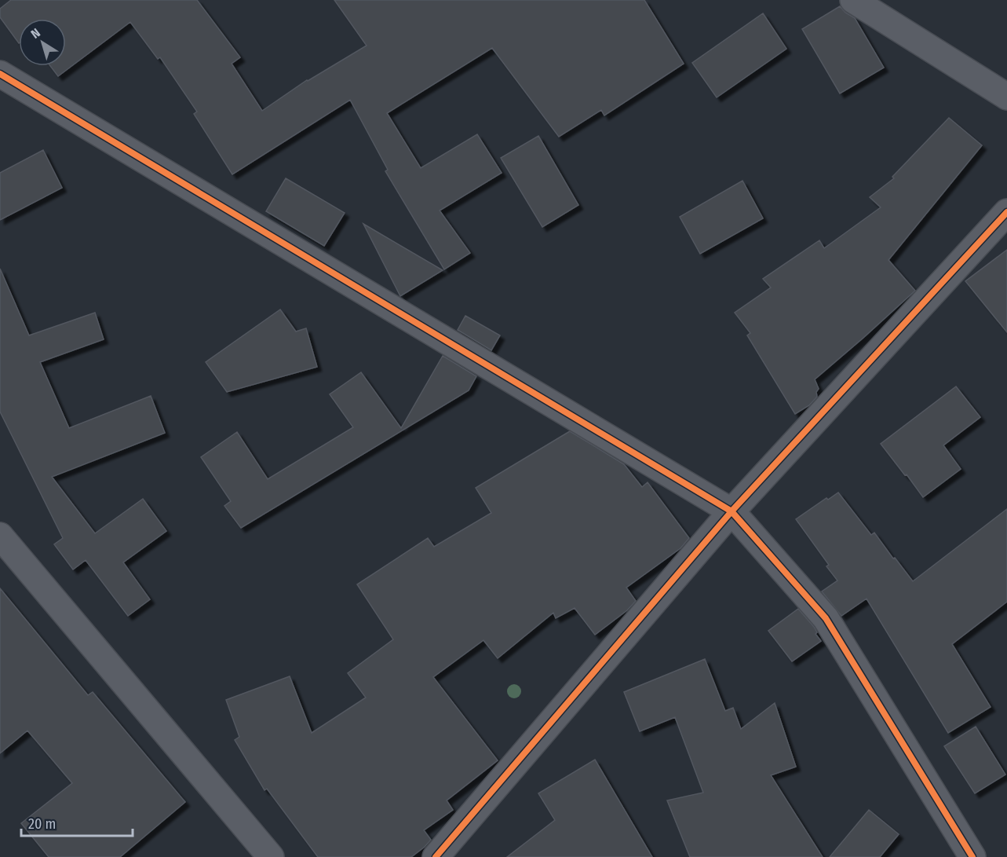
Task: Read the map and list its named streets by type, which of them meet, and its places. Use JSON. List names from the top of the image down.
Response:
{
  "scale_bar": "20 m",
  "north": "top left"
}
